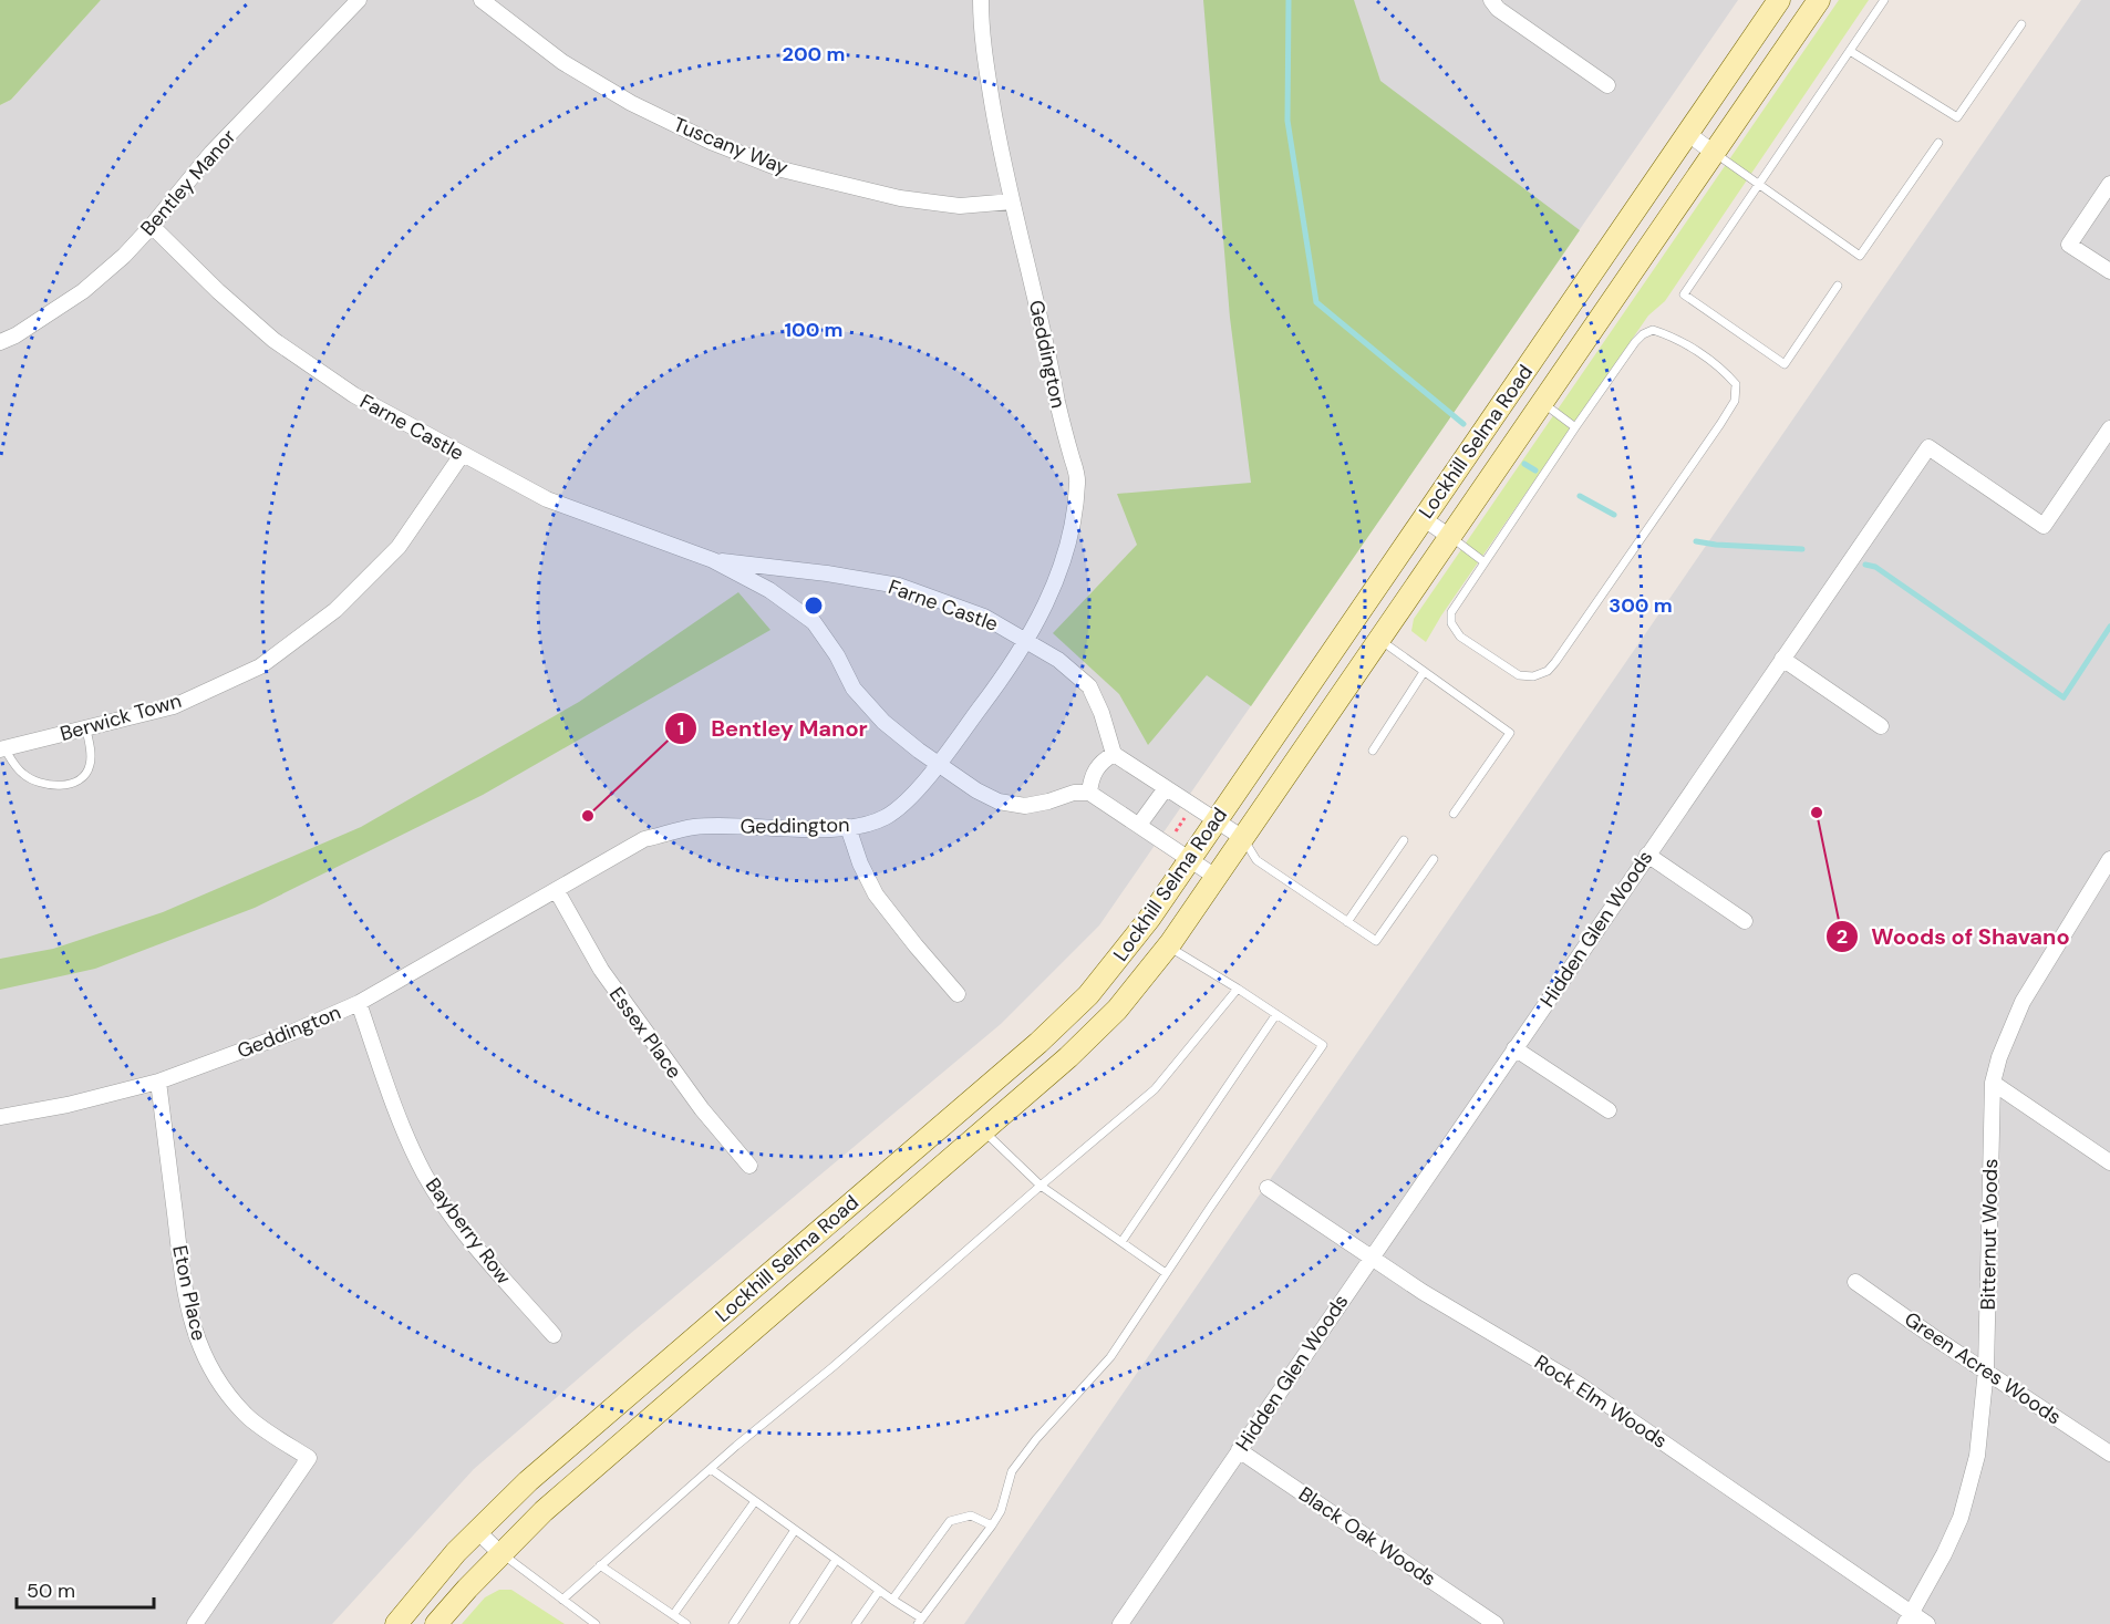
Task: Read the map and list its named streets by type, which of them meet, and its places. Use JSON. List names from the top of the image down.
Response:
{
  "streets": {
    "main road": ["Lockhill Selma Road"],
    "street": [
      "Tuscany Way",
      "Bentley Manor",
      "Geddington",
      "Farne Castle",
      "Berwick Town",
      "Hidden Glen Woods",
      "Essex Place",
      "Bayberry Row",
      "Bitternut Woods",
      "Eton Place",
      "Green Acres Woods",
      "Rock Elm Woods",
      "Black Oak Woods"
    ]
  },
  "crossings": [
    ["Tuscany Way", "Geddington"],
    ["Bentley Manor", "Farne Castle"],
    ["Geddington", "Farne Castle"],
    ["Geddington", "Essex Place"],
    ["Geddington", "Bayberry Row"],
    ["Geddington", "Eton Place"],
    ["Farne Castle", "Berwick Town"],
    ["Hidden Glen Woods", "Rock Elm Woods"],
    ["Hidden Glen Woods", "Black Oak Woods"],
    ["Bitternut Woods", "Green Acres Woods"],
    ["Bitternut Woods", "Rock Elm Woods"]
  ],
  "places": ["Woods of Shavano", "Bentley Manor"],
  "scale_bar": "50 m",
  "rings": ["200 m", "100 m", "300 m"]
}
